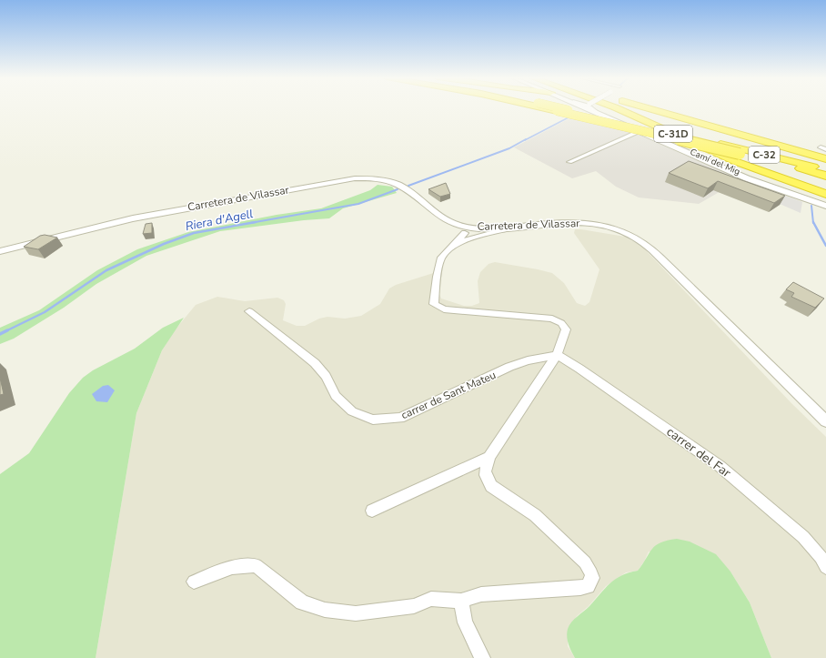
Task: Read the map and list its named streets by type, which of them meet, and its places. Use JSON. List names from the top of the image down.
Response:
{
  "streets": {
    "highway": ["C-31D", "C-32"],
    "street": [
      "Camí del Mig",
      "Carretera de Vilassar",
      "carrer de Sant Mateu",
      "carrer del Far"
    ]
  },
  "crossings": [
    ["carrer de Sant Mateu", "carrer del Far"]
  ],
  "water": ["Riera d'Agell"]
}
